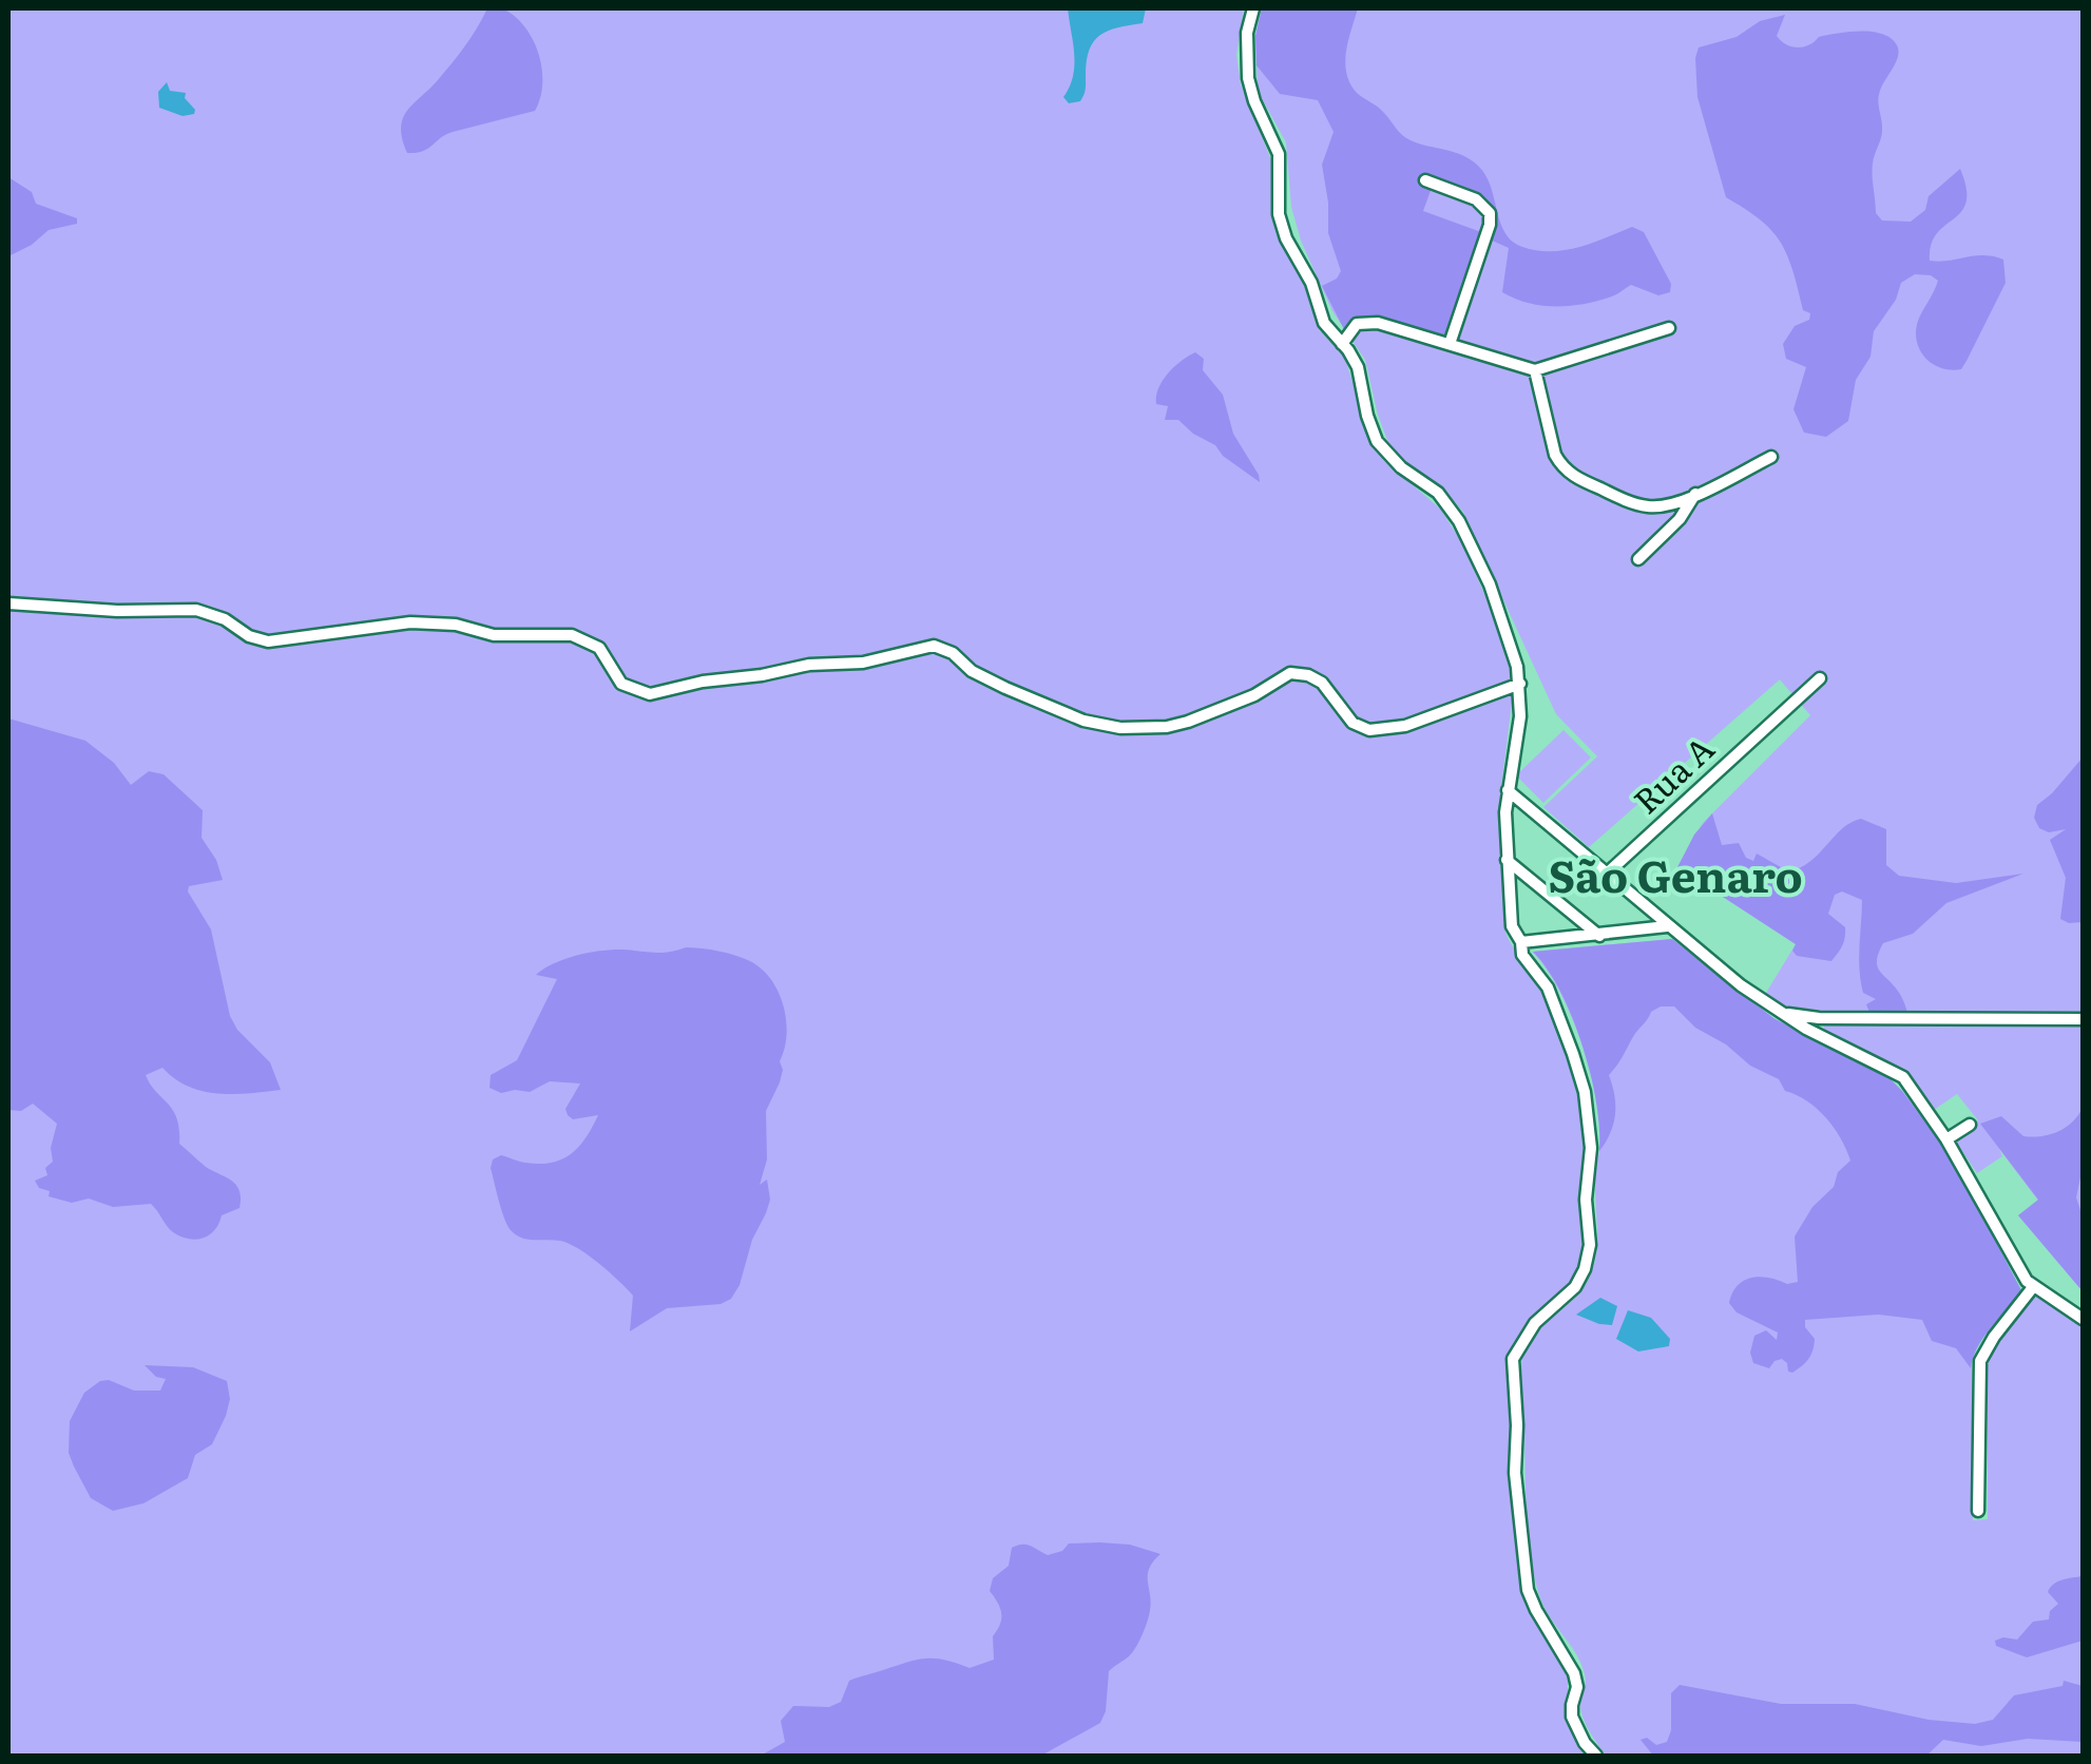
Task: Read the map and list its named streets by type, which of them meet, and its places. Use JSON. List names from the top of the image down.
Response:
{
  "streets": {
    "street": ["Rua A"]
  },
  "districts": ["São Genaro"]
}
